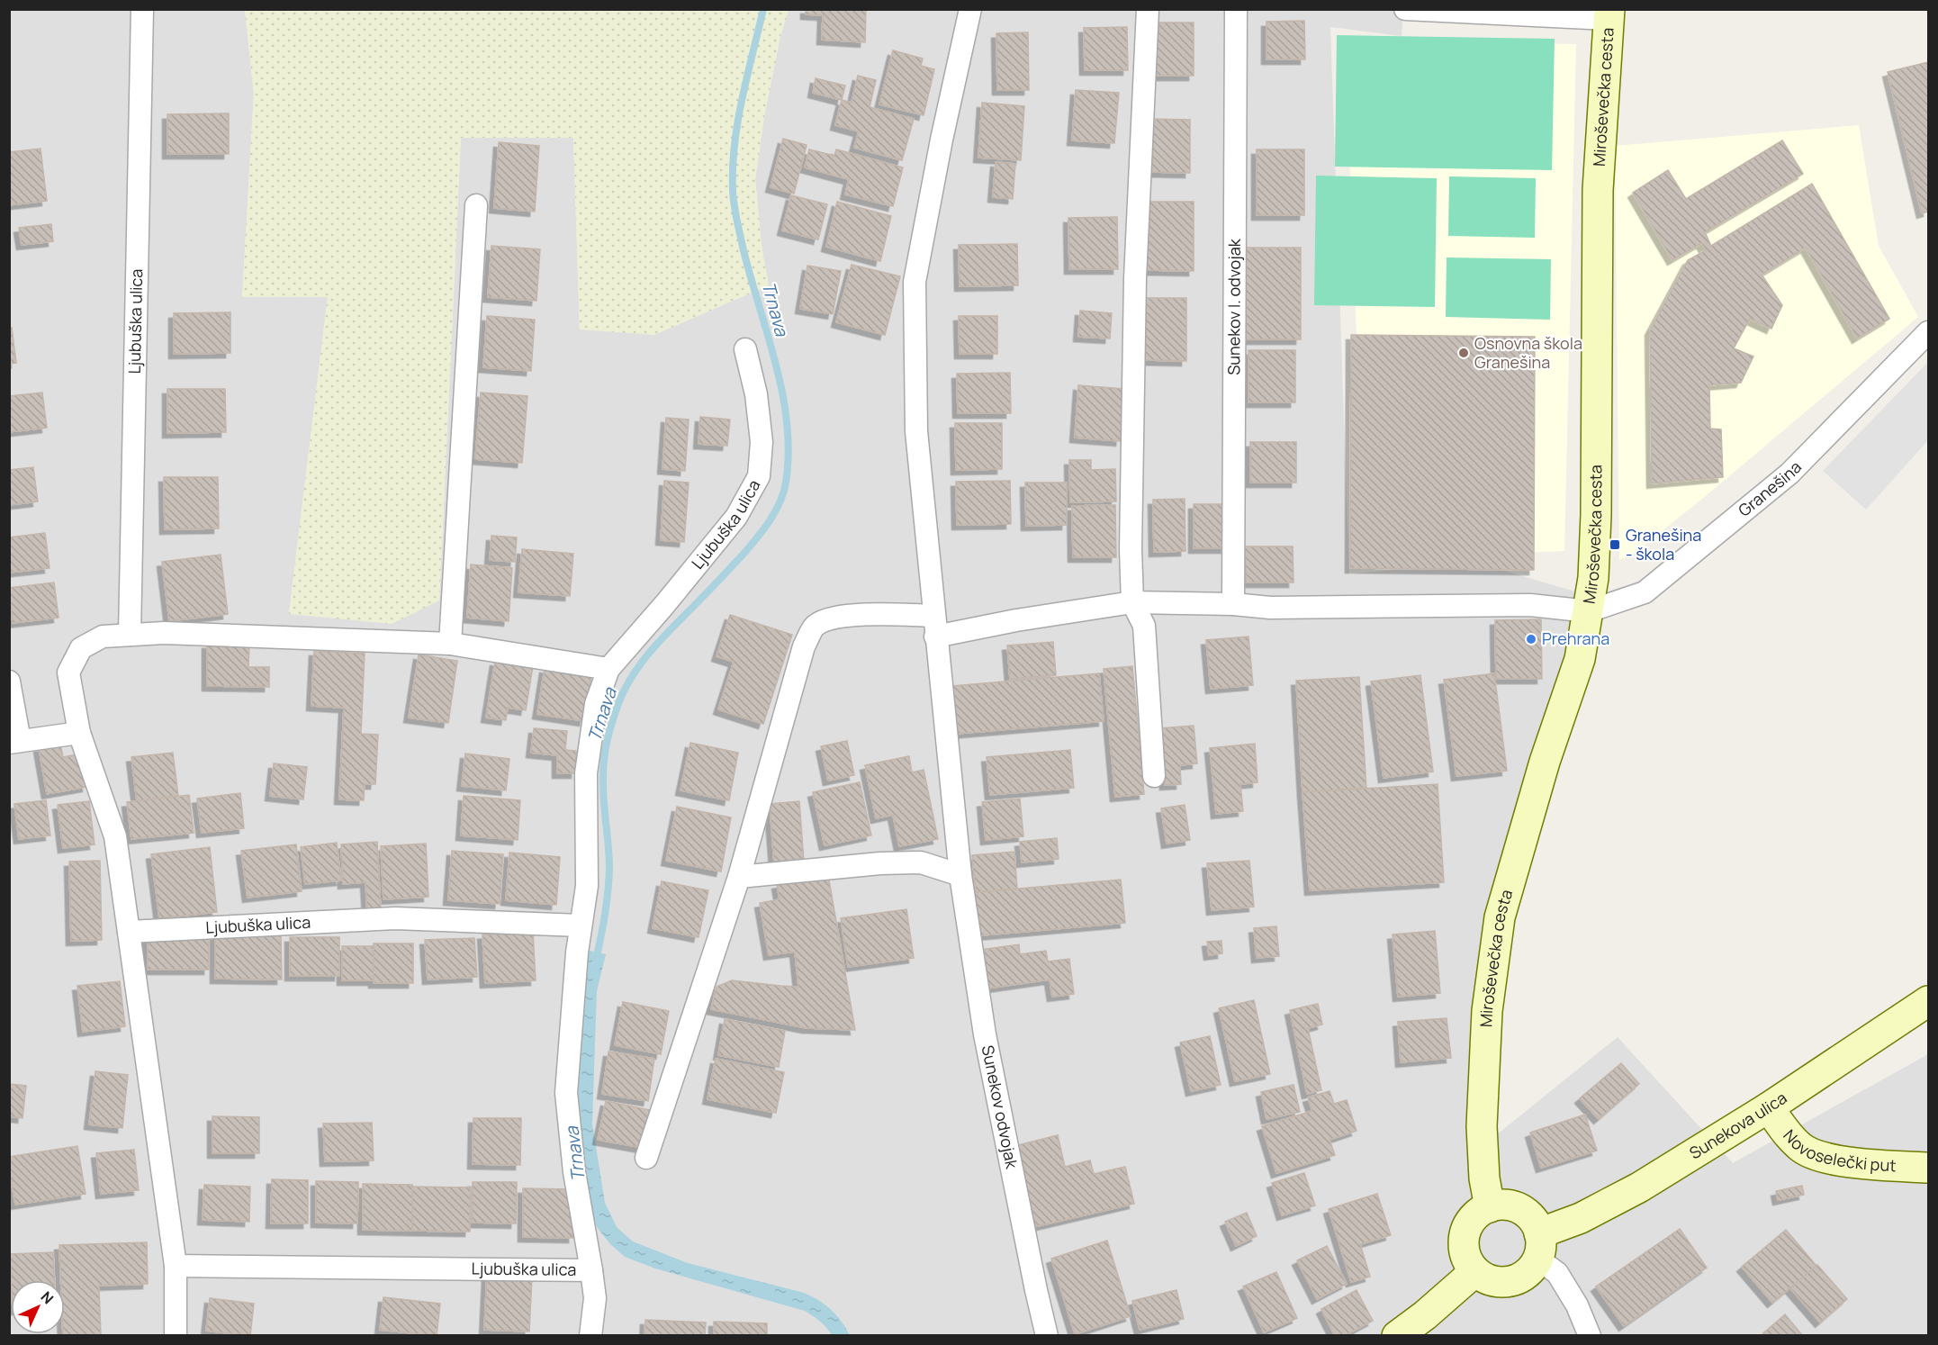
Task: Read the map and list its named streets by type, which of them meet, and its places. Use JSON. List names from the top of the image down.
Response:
{
  "streets": {
    "main road": ["Miroševečka cesta", "Sunekova ulica", "Novoselečki put"],
    "street": [
      "Sunekov I. odvojak",
      "Ljubuška ulica",
      "Granešina",
      "Sunekov odvojak"
    ]
  },
  "crossings": [
    ["Miroševečka cesta", "Granešina"],
    ["Miroševečka cesta", "Sunekova ulica"],
    ["Sunekova ulica", "Novoselečki put"]
  ],
  "water": ["Trnava"],
  "places": {
    "other": ["Osnovna škola Granešina", "Prehrana"],
    "transit": ["Granešina - škola"]
  },
  "north": "top right"
}
